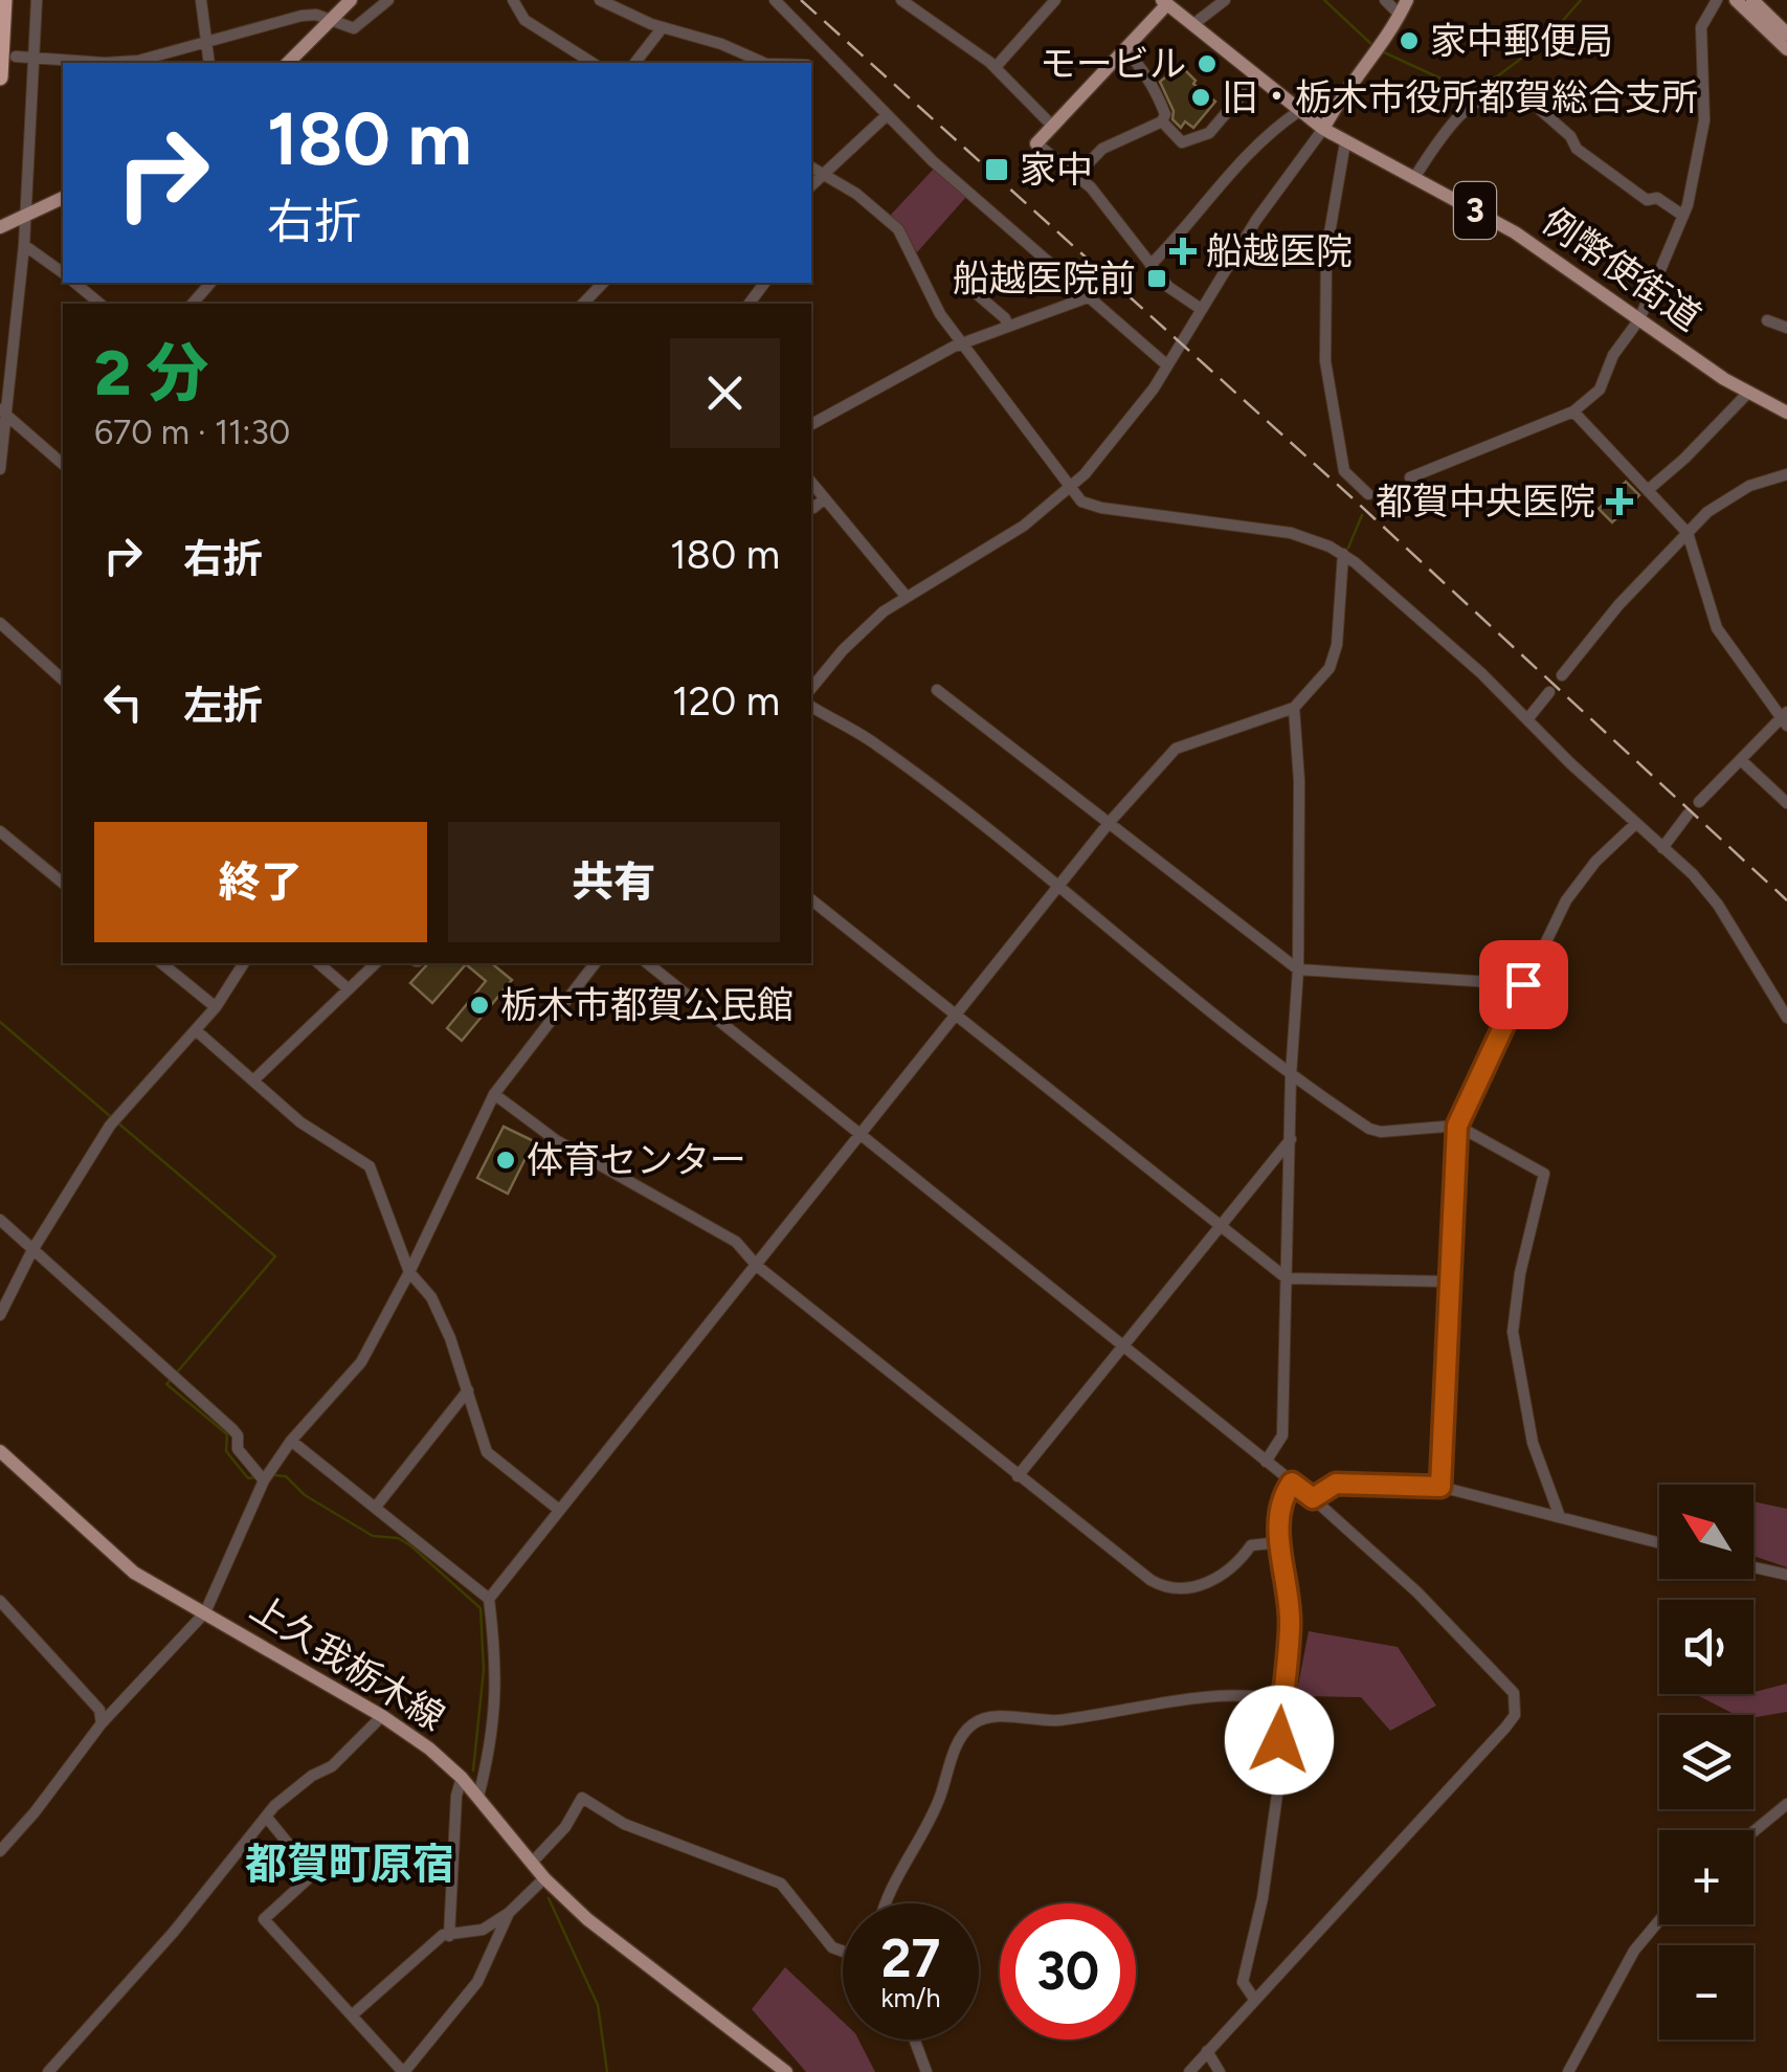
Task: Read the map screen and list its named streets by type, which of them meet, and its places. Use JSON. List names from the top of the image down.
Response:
{
  "streets": {
    "main road": ["3", "例幣使街道", "上久我栃木線"]
  },
  "districts": ["都賀町原宿"],
  "places": {
    "other": [
      "家中郵便局",
      "モービル",
      "旧・栃木市役所都賀総合支所",
      "栃木市都賀公民館",
      "体育センター"
    ],
    "transit": ["家中", "船越医院前"],
    "health": ["船越医院", "都賀中央医院"]
  },
  "north": "top left",
  "page": {
    "turn": ["180 m", "右折"],
    "heading": ["2 分", "670 m · 11:30"],
    "list": [
      {
        "name": "右折",
        "value": "180 m"
      },
      {
        "name": "左折",
        "value": "120 m"
      }
    ],
    "buttons": ["終了", "共有"],
    "map_buttons": ["+", "−"],
    "speed": "27 km/h",
    "limit": "30"
  }
}
